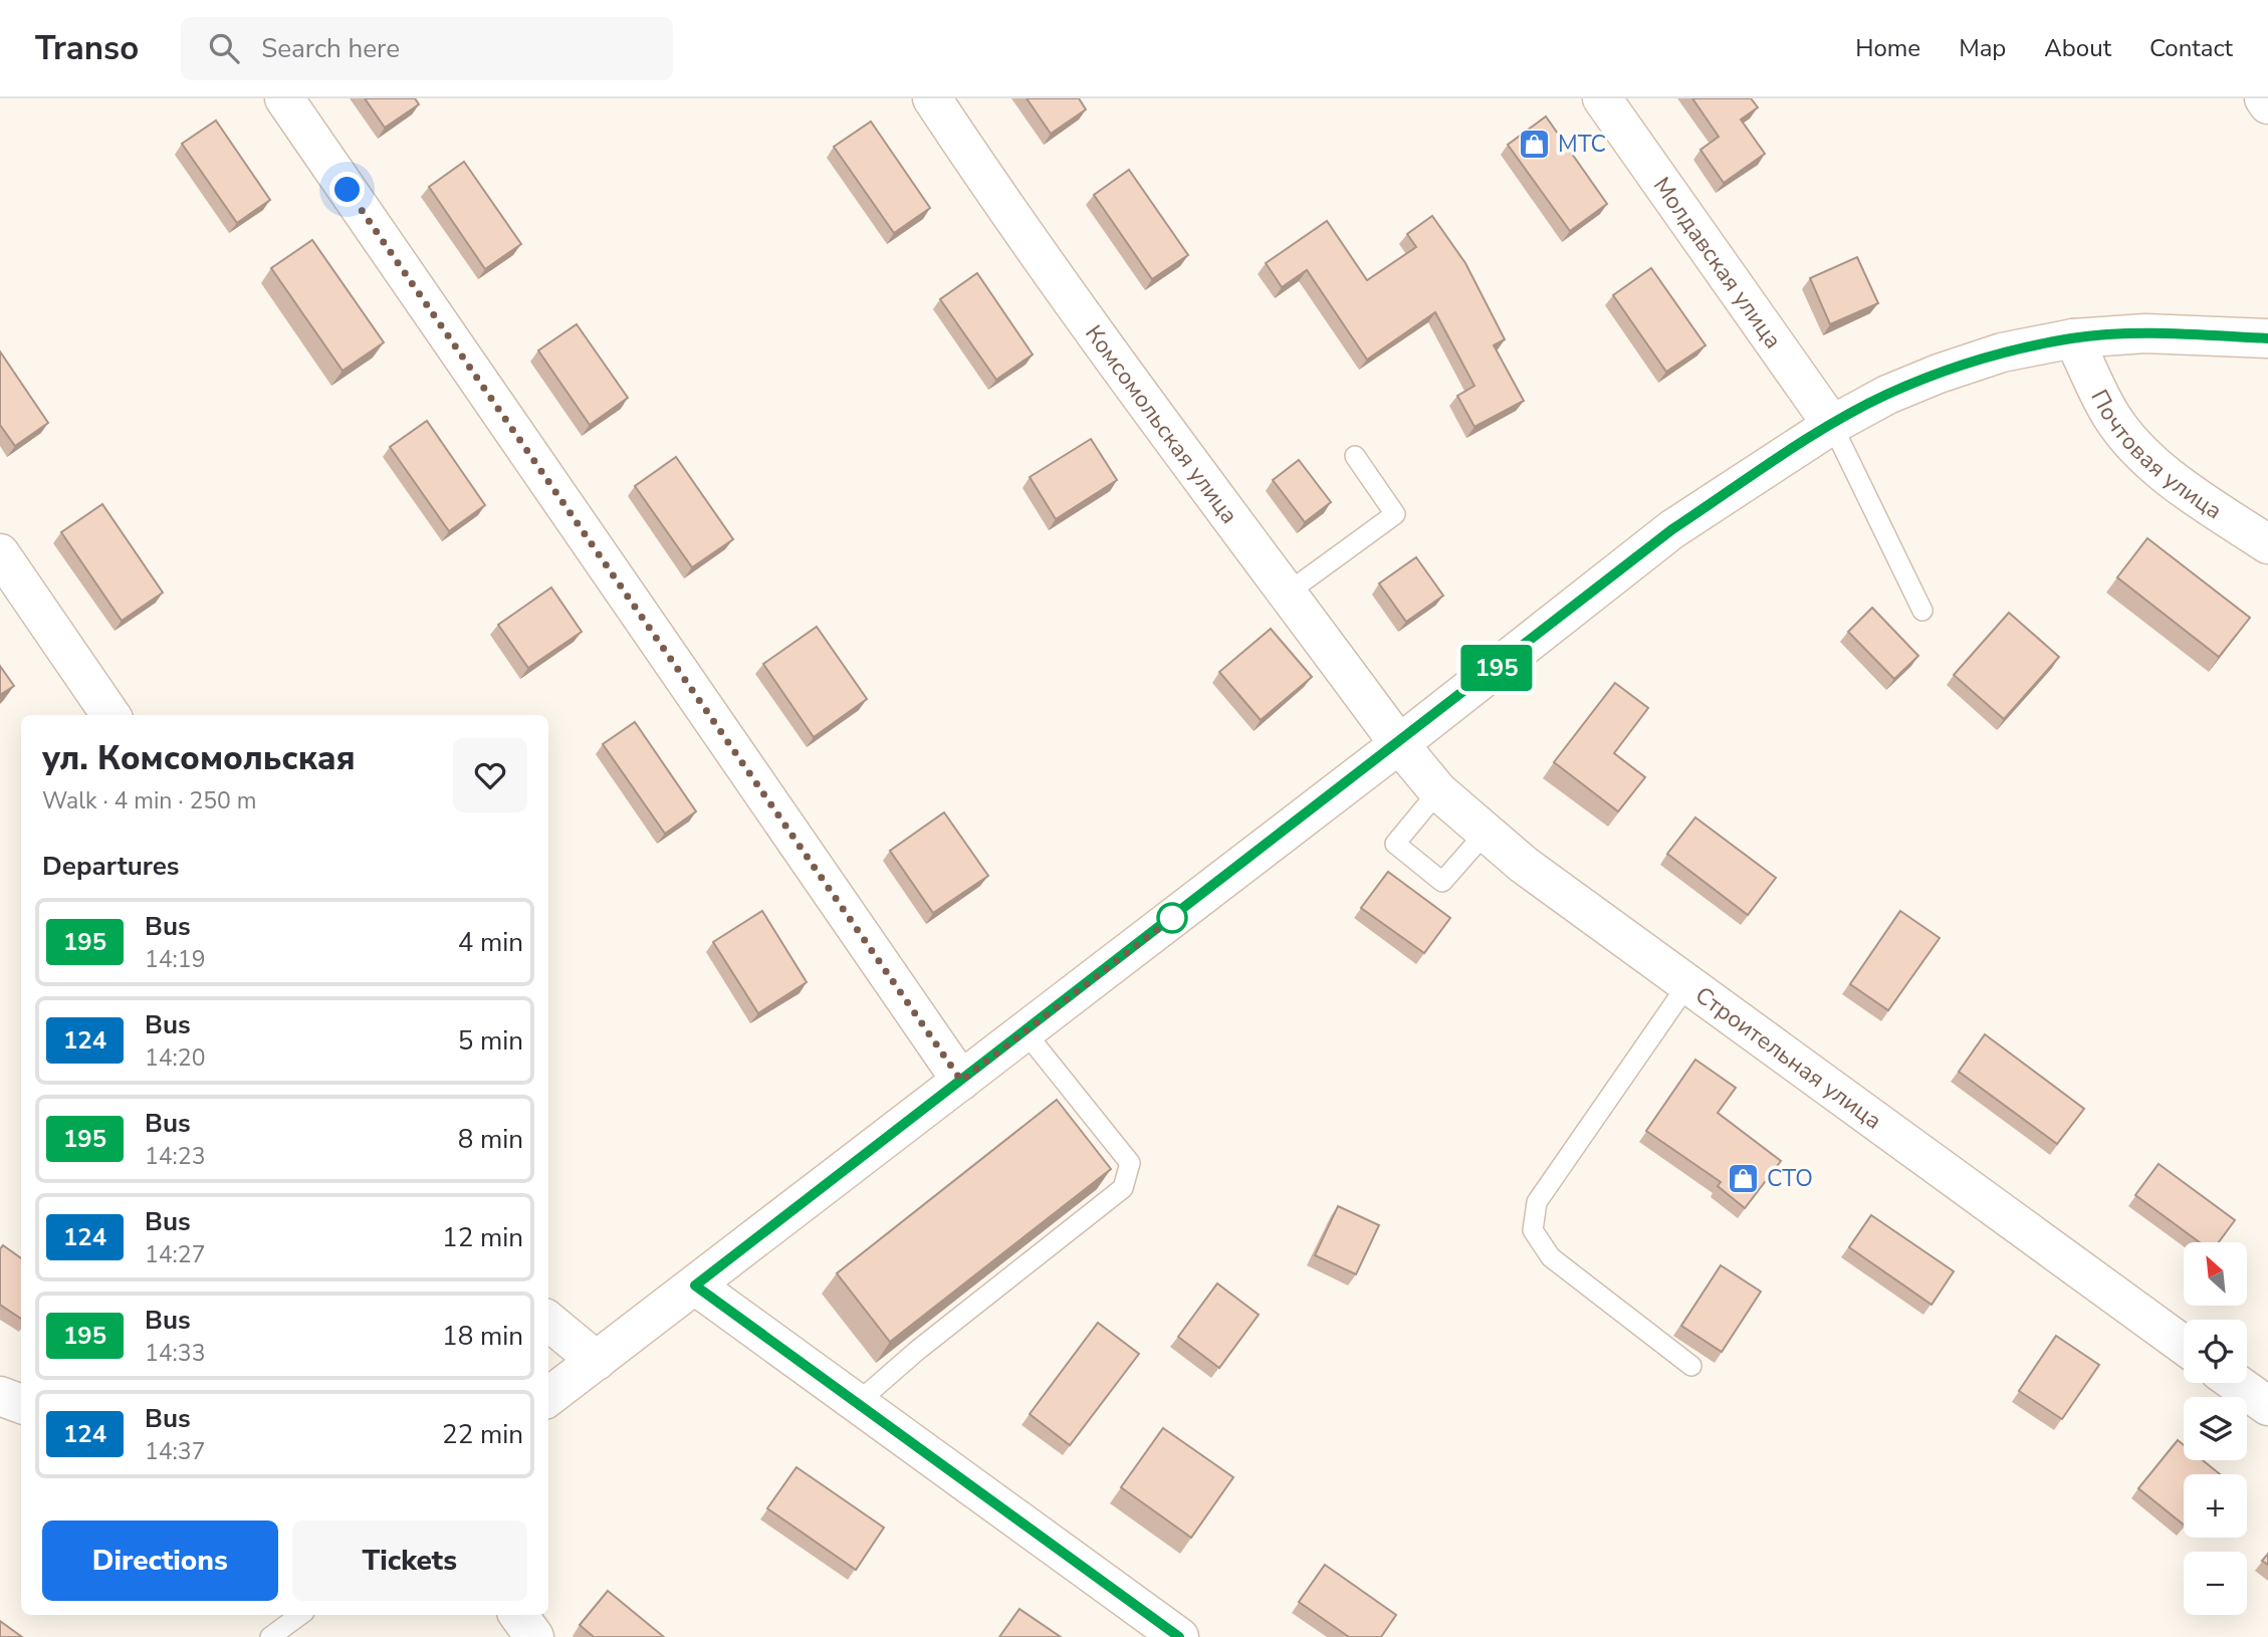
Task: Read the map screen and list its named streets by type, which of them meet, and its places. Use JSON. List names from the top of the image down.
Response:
{
  "streets": {
    "street": [
      "Молдавская улица",
      "Комсомольская улица",
      "Почтовая улица",
      "Строительная улица"
    ]
  },
  "crossings": [
    ["Комсомольская улица", "Строительная улица"]
  ],
  "places": {
    "shop": ["МТС", "СТО"]
  },
  "lines": ["bus line 195"],
  "north": "top left",
  "page": {
    "header": "Transo",
    "search": "Search here",
    "nav": [
      "Home",
      "Map",
      "About",
      "Contact"
    ],
    "on_map": "195",
    "heading": [
      ["ул. Комсомольская", "Walk · 4 min · 250 m"],
      "Departures"
    ],
    "list": [
      {
        "mark": "195",
        "name": "Bus",
        "note": "14:19",
        "value": "4 min"
      },
      {
        "mark": "124",
        "name": "Bus",
        "note": "14:20",
        "value": "5 min"
      },
      {
        "mark": "195",
        "name": "Bus",
        "note": "14:23",
        "value": "8 min"
      },
      {
        "mark": "124",
        "name": "Bus",
        "note": "14:27",
        "value": "12 min"
      },
      {
        "mark": "195",
        "name": "Bus",
        "note": "14:33",
        "value": "18 min"
      },
      {
        "mark": "124",
        "name": "Bus",
        "note": "14:37",
        "value": "22 min"
      }
    ],
    "map_buttons": ["+", "−"],
    "buttons": ["Directions", "Tickets"]
  }
}
